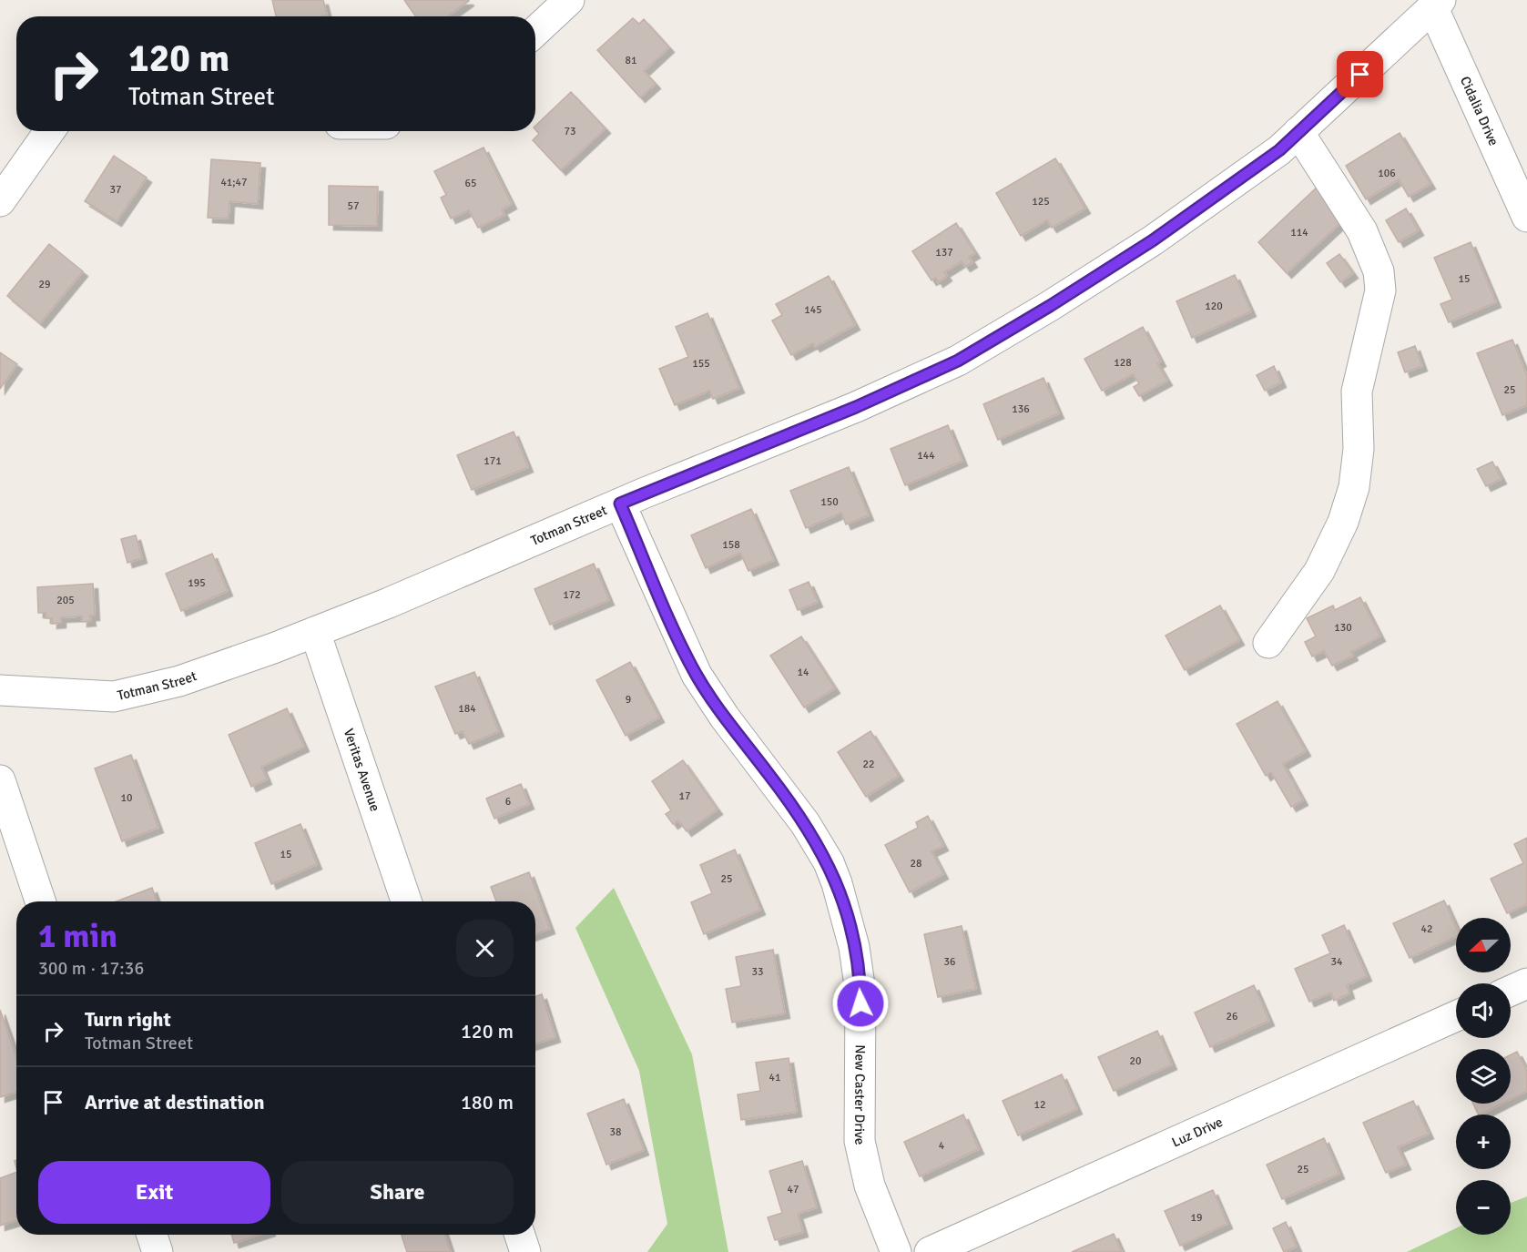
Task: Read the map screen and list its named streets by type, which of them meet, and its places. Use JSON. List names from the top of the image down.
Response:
{
  "streets": {
    "street": [
      "Cidalia Drive",
      "Totman Street",
      "Veritas Avenue",
      "New Caster Drive",
      "Luz Drive"
    ]
  },
  "crossings": [
    ["Cidalia Drive", "Totman Street"],
    ["Totman Street", "Veritas Avenue"],
    ["Totman Street", "New Caster Drive"]
  ],
  "house_numbers": [
    "81",
    "73",
    "106",
    "41;47",
    "65",
    "37",
    "125",
    "57",
    "114",
    "137",
    "15",
    "29",
    "120",
    "145",
    "128",
    "155",
    "25",
    "136",
    "144",
    "171",
    "150",
    "158",
    "195",
    "172",
    "205",
    "130",
    "14",
    "9",
    "184",
    "22",
    "17",
    "10",
    "6",
    "15",
    "28",
    "25",
    "42",
    "36",
    "34",
    "33",
    "26",
    "20",
    "41",
    "12",
    "38",
    "4",
    "25",
    "47",
    "19"
  ],
  "north": "left",
  "page": {
    "turn": ["120 m", "Totman Street"],
    "heading": ["1 min", "300 m · 17:36"],
    "map_buttons": ["+", "−"],
    "list": [
      {
        "name": "Turn right",
        "note": "Totman Street",
        "value": "120 m"
      },
      {
        "name": "Arrive at destination",
        "value": "180 m"
      }
    ],
    "buttons": ["Exit", "Share"]
  }
}
